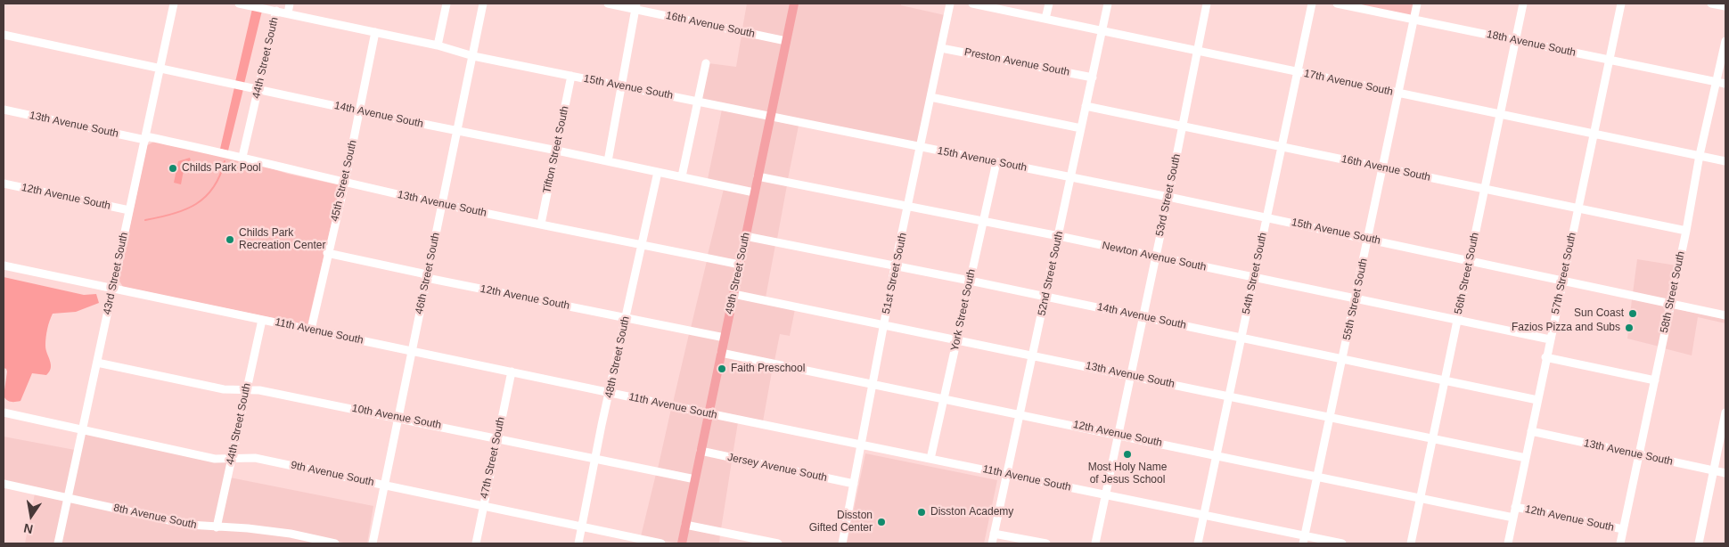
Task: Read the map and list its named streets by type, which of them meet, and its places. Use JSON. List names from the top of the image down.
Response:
{
  "streets": {
    "main road": ["49th Street South"],
    "street": [
      "16th Avenue South",
      "18th Avenue South",
      "44th Street South",
      "Preston Avenue South",
      "17th Avenue South",
      "15th Avenue South",
      "14th Avenue South",
      "13th Avenue South",
      "Tifton Street South",
      "45th Street South",
      "53rd Street South",
      "12th Avenue South",
      "Newton Avenue South",
      "43rd Street South",
      "46th Street South",
      "51st Street South",
      "52nd Street South",
      "54th Street South",
      "56th Street South",
      "57th Street South",
      "58th Street South",
      "55th Street South",
      "York Street South",
      "11th Avenue South",
      "48th Street South",
      "10th Avenue South",
      "47th Street South",
      "Jersey Avenue South",
      "9th Avenue South",
      "8th Avenue South"
    ]
  },
  "crossings": [
    ["16th Avenue South", "53rd Street South"],
    ["16th Avenue South", "49th Street South"],
    ["16th Avenue South", "52nd Street South"],
    ["16th Avenue South", "54th Street South"],
    ["16th Avenue South", "56th Street South"],
    ["16th Avenue South", "57th Street South"],
    ["16th Avenue South", "58th Street South"],
    ["16th Avenue South", "55th Street South"],
    ["18th Avenue South", "56th Street South"],
    ["18th Avenue South", "57th Street South"],
    ["18th Avenue South", "58th Street South"],
    ["18th Avenue South", "55th Street South"],
    ["44th Street South", "15th Avenue South"],
    ["44th Street South", "14th Avenue South"],
    ["44th Street South", "13th Avenue South"],
    ["44th Street South", "11th Avenue South"],
    ["44th Street South", "10th Avenue South"],
    ["44th Street South", "9th Avenue South"],
    ["44th Street South", "8th Avenue South"],
    ["Preston Avenue South", "51st Street South"],
    ["Preston Avenue South", "52nd Street South"],
    ["17th Avenue South", "53rd Street South"],
    ["17th Avenue South", "52nd Street South"],
    ["17th Avenue South", "54th Street South"],
    ["17th Avenue South", "56th Street South"],
    ["17th Avenue South", "57th Street South"],
    ["17th Avenue South", "58th Street South"],
    ["17th Avenue South", "55th Street South"],
    ["15th Avenue South", "Tifton Street South"],
    ["15th Avenue South", "45th Street South"],
    ["15th Avenue South", "53rd Street South"],
    ["15th Avenue South", "46th Street South"],
    ["15th Avenue South", "49th Street South"],
    ["15th Avenue South", "51st Street South"],
    ["15th Avenue South", "52nd Street South"],
    ["15th Avenue South", "54th Street South"],
    ["15th Avenue South", "56th Street South"],
    ["15th Avenue South", "57th Street South"],
    ["15th Avenue South", "58th Street South"],
    ["15th Avenue South", "55th Street South"],
    ["15th Avenue South", "York Street South"],
    ["14th Avenue South", "Tifton Street South"],
    ["14th Avenue South", "45th Street South"],
    ["14th Avenue South", "53rd Street South"],
    ["14th Avenue South", "43rd Street South"],
    ["14th Avenue South", "46th Street South"],
    ["14th Avenue South", "49th Street South"],
    ["14th Avenue South", "51st Street South"],
    ["14th Avenue South", "52nd Street South"],
    ["14th Avenue South", "54th Street South"],
    ["14th Avenue South", "56th Street South"],
    ["14th Avenue South", "57th Street South"],
    ["14th Avenue South", "55th Street South"],
    ["14th Avenue South", "York Street South"],
    ["14th Avenue South", "48th Street South"],
    ["13th Avenue South", "Tifton Street South"],
    ["13th Avenue South", "45th Street South"],
    ["13th Avenue South", "53rd Street South"],
    ["13th Avenue South", "43rd Street South"],
    ["13th Avenue South", "46th Street South"],
    ["13th Avenue South", "49th Street South"],
    ["13th Avenue South", "51st Street South"],
    ["13th Avenue South", "52nd Street South"],
    ["13th Avenue South", "54th Street South"],
    ["13th Avenue South", "56th Street South"],
    ["13th Avenue South", "57th Street South"],
    ["13th Avenue South", "58th Street South"],
    ["13th Avenue South", "55th Street South"],
    ["13th Avenue South", "York Street South"],
    ["13th Avenue South", "48th Street South"],
    ["45th Street South", "12th Avenue South"],
    ["45th Street South", "11th Avenue South"],
    ["53rd Street South", "12th Avenue South"],
    ["53rd Street South", "Newton Avenue South"],
    ["53rd Street South", "11th Avenue South"],
    ["12th Avenue South", "43rd Street South"],
    ["12th Avenue South", "46th Street South"],
    ["12th Avenue South", "49th Street South"],
    ["12th Avenue South", "51st Street South"],
    ["12th Avenue South", "52nd Street South"],
    ["12th Avenue South", "54th Street South"],
    ["12th Avenue South", "56th Street South"],
    ["12th Avenue South", "57th Street South"],
    ["12th Avenue South", "58th Street South"],
    ["12th Avenue South", "55th Street South"],
    ["12th Avenue South", "York Street South"],
    ["12th Avenue South", "48th Street South"],
    ["Newton Avenue South", "49th Street South"],
    ["Newton Avenue South", "51st Street South"],
    ["Newton Avenue South", "52nd Street South"],
    ["Newton Avenue South", "54th Street South"],
    ["Newton Avenue South", "56th Street South"],
    ["Newton Avenue South", "57th Street South"],
    ["Newton Avenue South", "55th Street South"],
    ["Newton Avenue South", "York Street South"],
    ["43rd Street South", "11th Avenue South"],
    ["43rd Street South", "10th Avenue South"],
    ["43rd Street South", "9th Avenue South"],
    ["43rd Street South", "8th Avenue South"],
    ["46th Street South", "11th Avenue South"],
    ["46th Street South", "10th Avenue South"],
    ["46th Street South", "9th Avenue South"],
    ["49th Street South", "11th Avenue South"],
    ["49th Street South", "10th Avenue South"],
    ["49th Street South", "Jersey Avenue South"],
    ["51st Street South", "11th Avenue South"],
    ["51st Street South", "Jersey Avenue South"],
    ["52nd Street South", "11th Avenue South"],
    ["54th Street South", "11th Avenue South"],
    ["55th Street South", "11th Avenue South"],
    ["York Street South", "11th Avenue South"],
    ["11th Avenue South", "48th Street South"],
    ["11th Avenue South", "47th Street South"],
    ["48th Street South", "10th Avenue South"],
    ["48th Street South", "9th Avenue South"],
    ["10th Avenue South", "47th Street South"],
    ["47th Street South", "9th Avenue South"]
  ],
  "places": [
    "Childs Park Pool",
    "Childs Park Recreation Center",
    "Sun Coast",
    "Fazios Pizza and Subs",
    "Faith Preschool",
    "Most Holy Name of Jesus School",
    "Disston Academy",
    "Disston Gifted Center"
  ],
  "north": "bottom"
}
